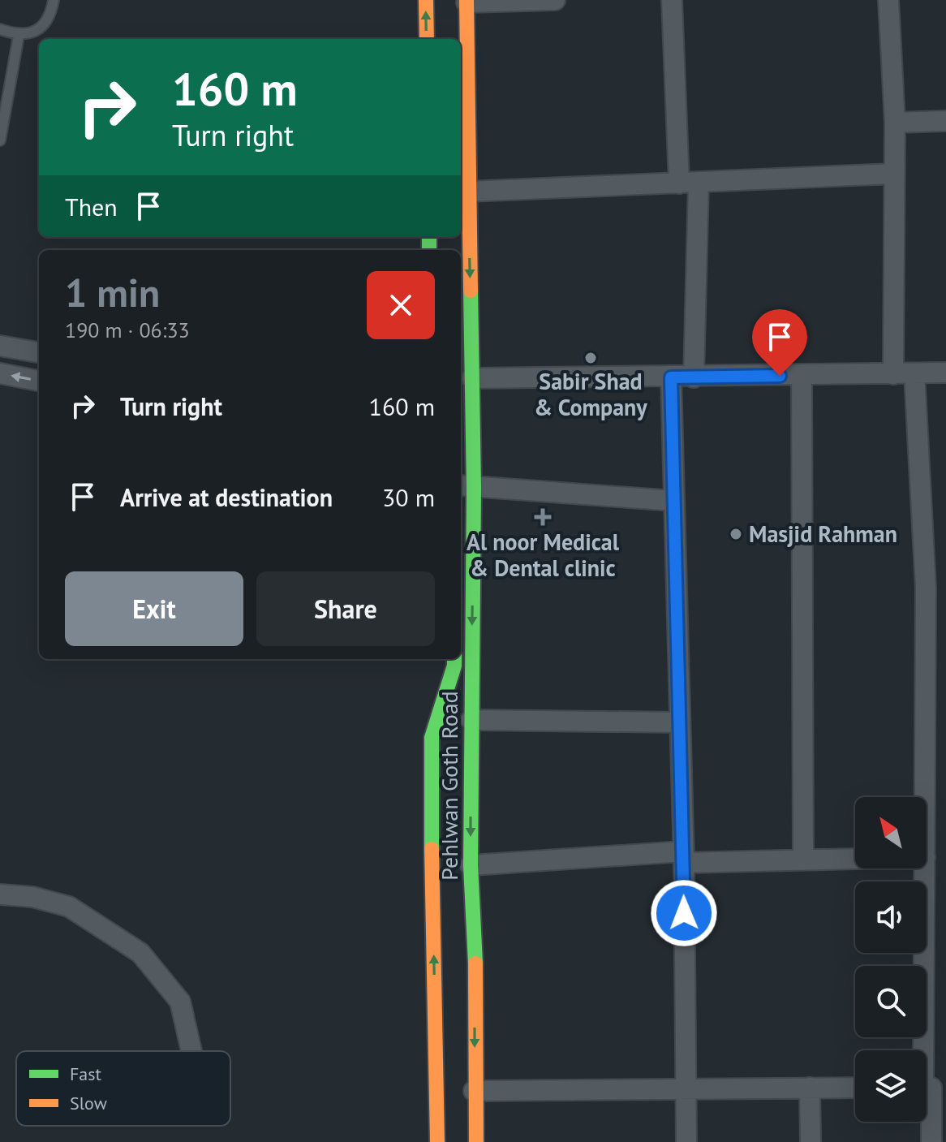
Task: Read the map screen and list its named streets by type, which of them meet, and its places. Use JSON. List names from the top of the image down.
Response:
{
  "streets": {
    "main road": ["Pehlwan Goth Road"]
  },
  "places": {
    "other": ["Sabir Shad & Company", "Masjid Rahman"],
    "health": ["Al noor Medical & Dental clinic"]
  },
  "legend": ["Fast", "Slow"],
  "north": "top left",
  "page": {
    "turn": ["160 m", "Turn right"],
    "then": "Then",
    "heading": ["1 min", "190 m · 06:33"],
    "list": [
      {
        "name": "Turn right",
        "value": "160 m"
      },
      {
        "name": "Arrive at destination",
        "value": "30 m"
      }
    ],
    "buttons": ["Exit", "Share"]
  }
}
